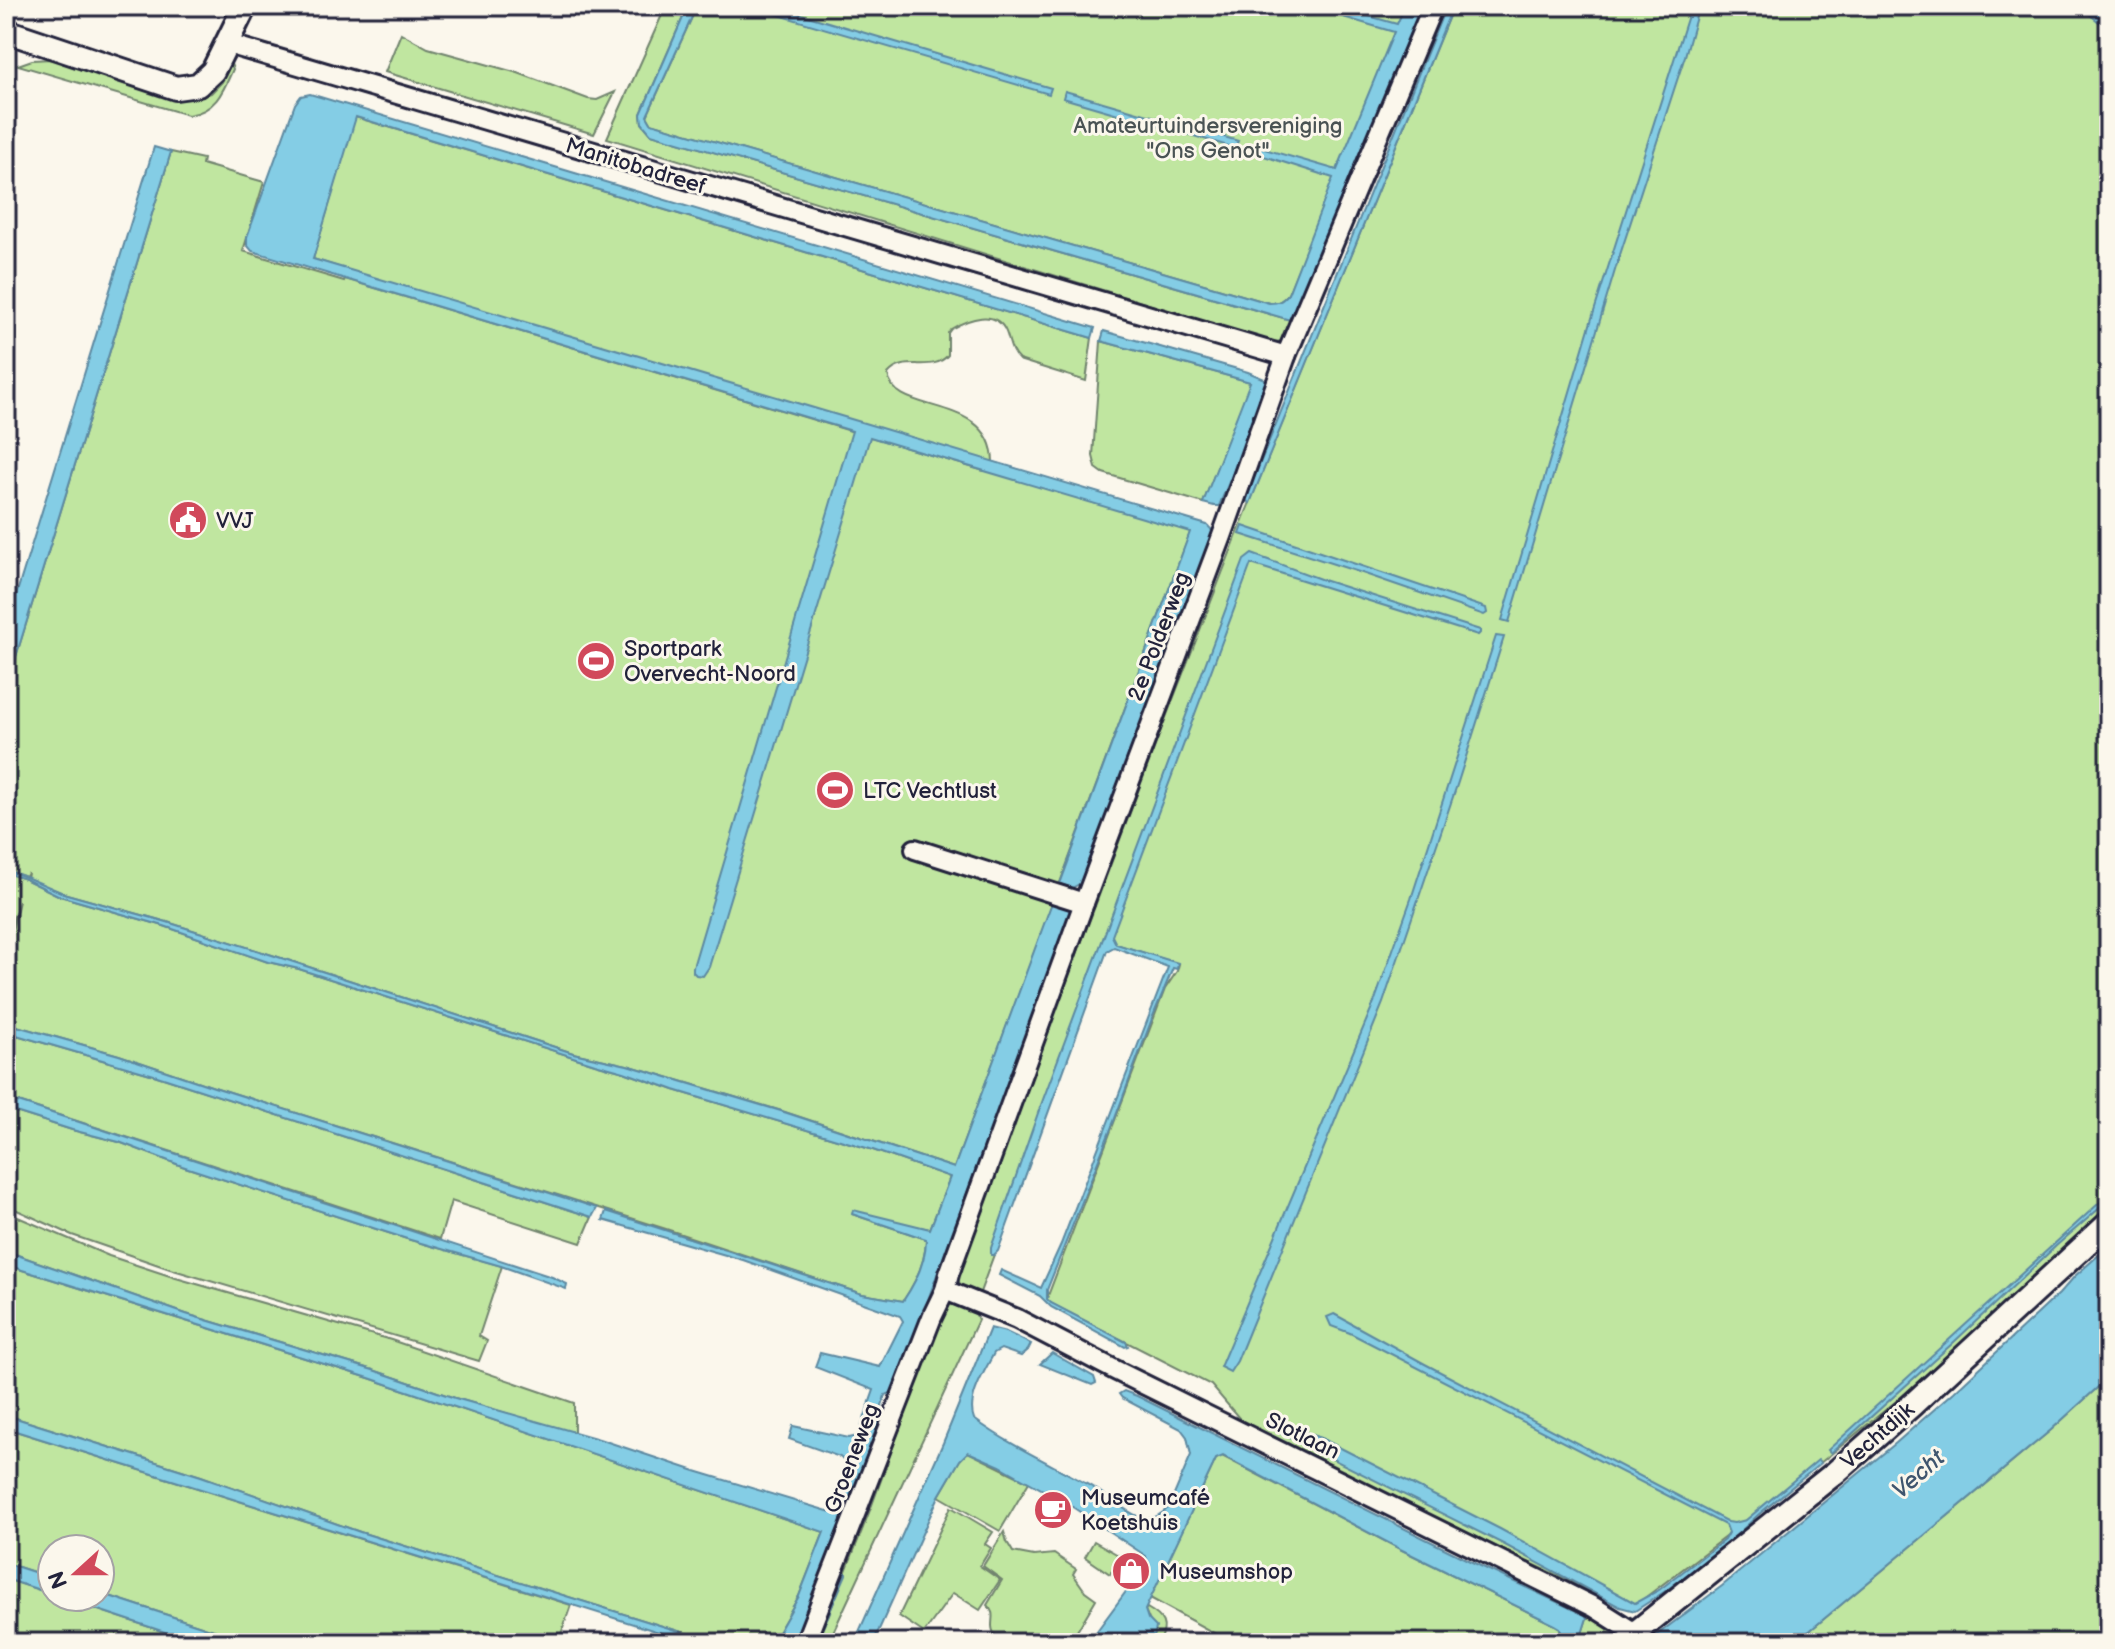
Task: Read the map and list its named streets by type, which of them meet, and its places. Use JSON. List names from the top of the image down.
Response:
{
  "streets": {
    "street": [
      "Manitobadreef",
      "2e Polderweg",
      "Slotlaan",
      "Vechtdijk",
      "Groeneweg"
    ]
  },
  "crossings": [
    ["Manitobadreef", "2e Polderweg"],
    ["2e Polderweg", "Slotlaan"],
    ["2e Polderweg", "Groeneweg"],
    ["Slotlaan", "Vechtdijk"],
    ["Slotlaan", "Groeneweg"]
  ],
  "water": ["Vecht"],
  "parks": ["Amateurtuindersvereniging \"Ons Genot\""],
  "places": {
    "public building": ["VVJ"],
    "sports": ["Sportpark Overvecht-Noord", "LTC Vechtlust"],
    "cafe": ["Museumcafé Koetshuis"],
    "shop": ["Museumshop"]
  },
  "north": "left"
}
